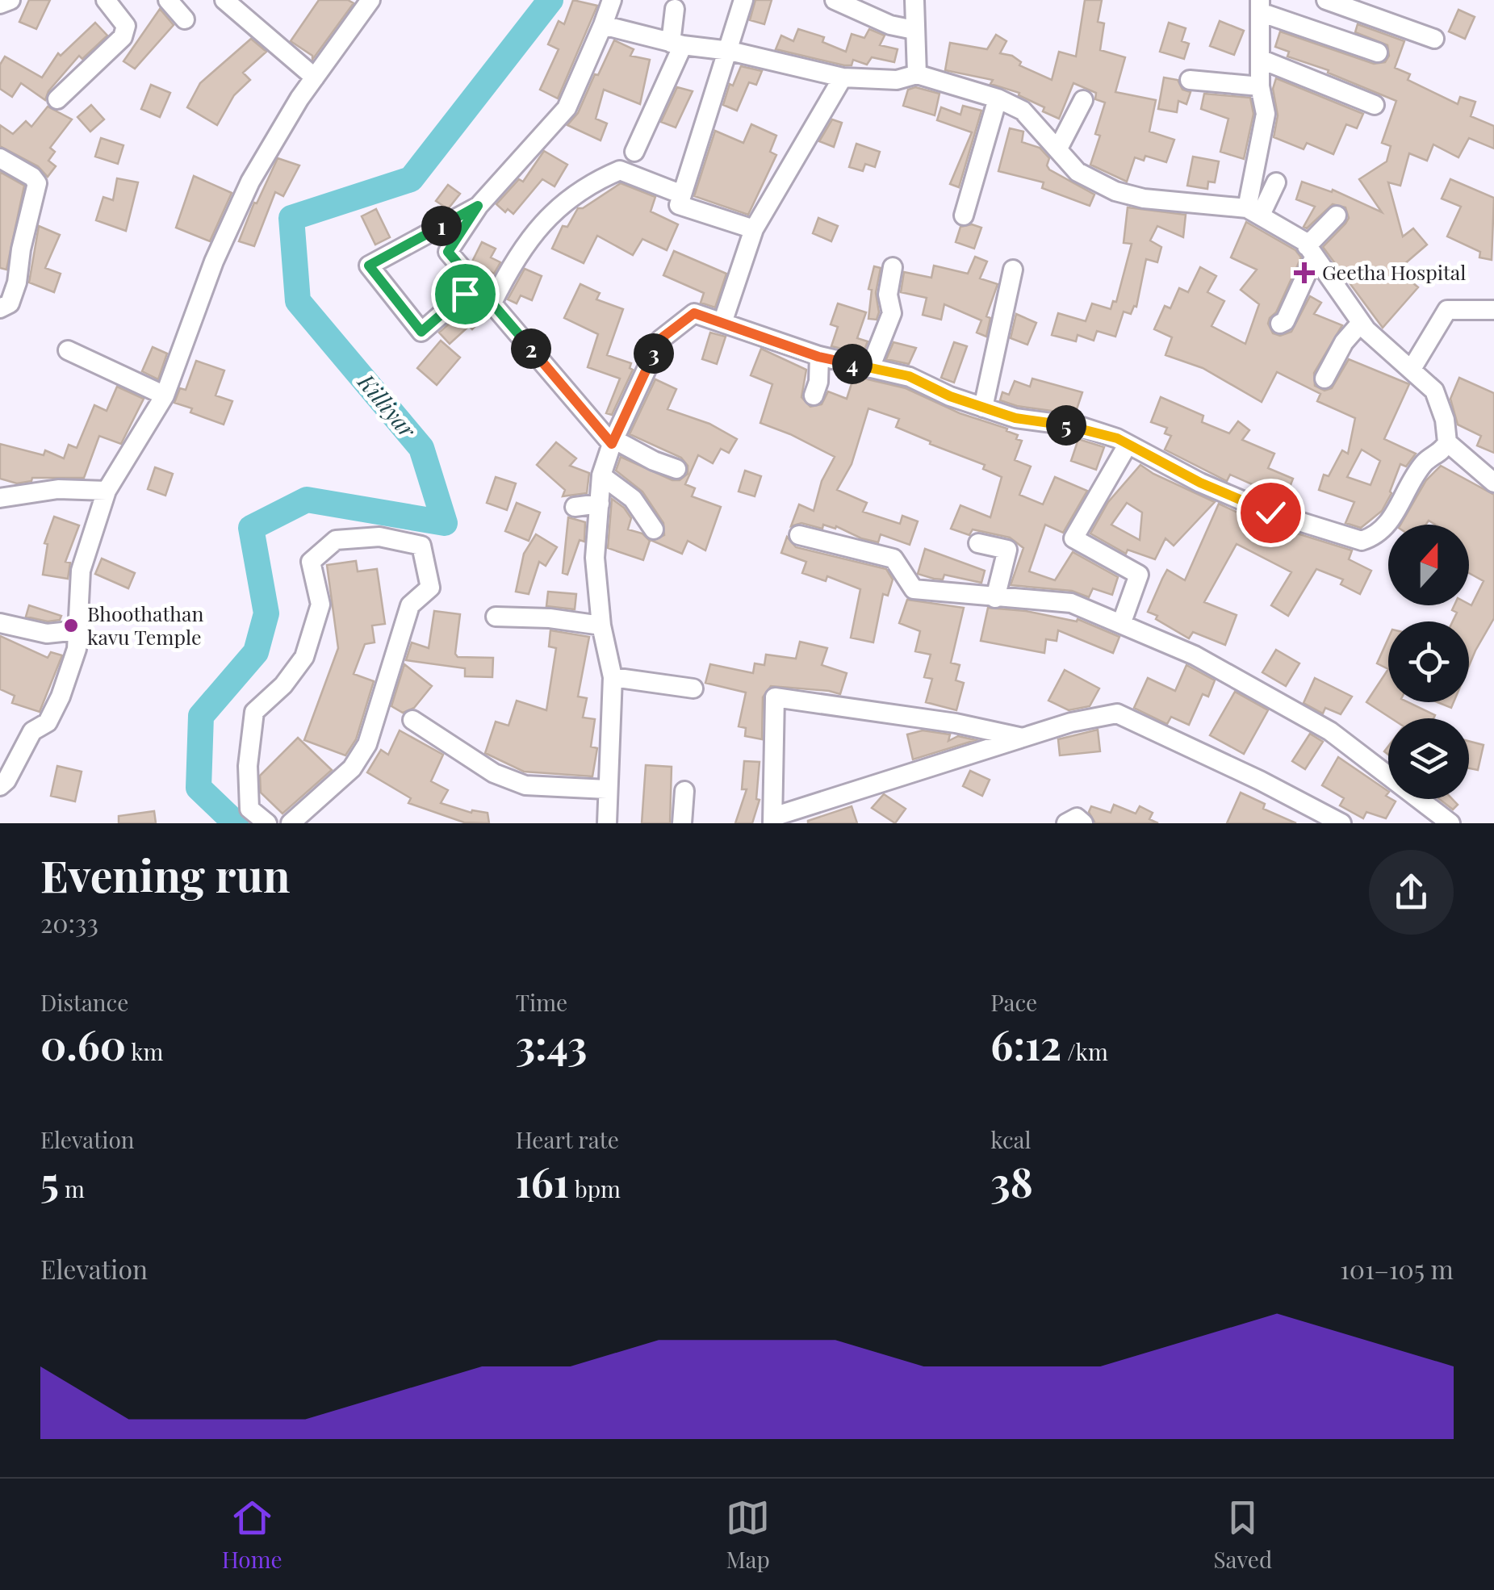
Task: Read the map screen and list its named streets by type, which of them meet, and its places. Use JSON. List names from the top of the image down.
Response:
{
  "water": ["Killiyar"],
  "places": {
    "health": ["Geetha Hospital"],
    "other": ["Bhoothathan kavu Temple"]
  },
  "north": "top",
  "page": {
    "pins": [
      "1",
      "2",
      "3",
      "4",
      "5"
    ],
    "heading": ["Evening run", "20:33"],
    "stats": [
      ["Distance", "0.60 km"],
      ["Time", "3:43"],
      ["Pace", "6:12 /km"],
      ["Elevation", "5 m"],
      ["Heart rate", "161 bpm"],
      ["kcal", "38"]
    ],
    "chart": ["Elevation", "101–105 m"],
    "tabs": ["Home", "Map", "Saved"]
  }
}
